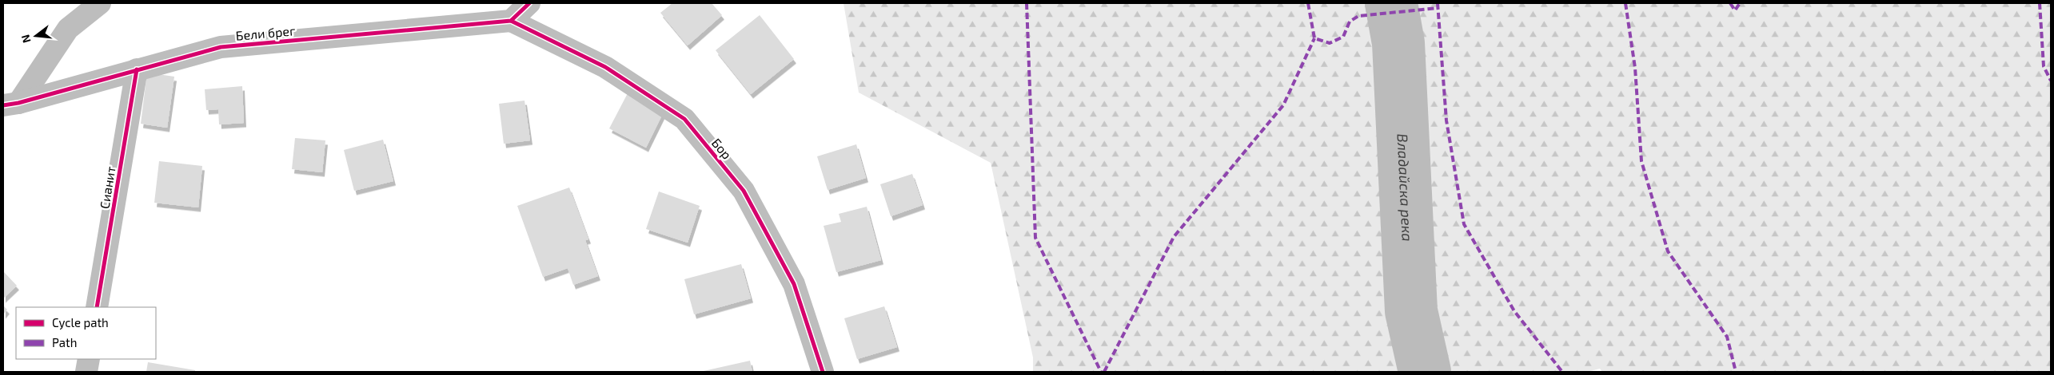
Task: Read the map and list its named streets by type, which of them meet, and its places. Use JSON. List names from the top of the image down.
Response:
{
  "streets": {
    "street": ["Бели брег", "Бор", "Сианит"]
  },
  "crossings": [
    ["Бели брег", "Бор"],
    ["Бели брег", "Сианит"]
  ],
  "water": ["Владайска река"],
  "legend": ["Cycle path", "Path"],
  "north": "left"
}
